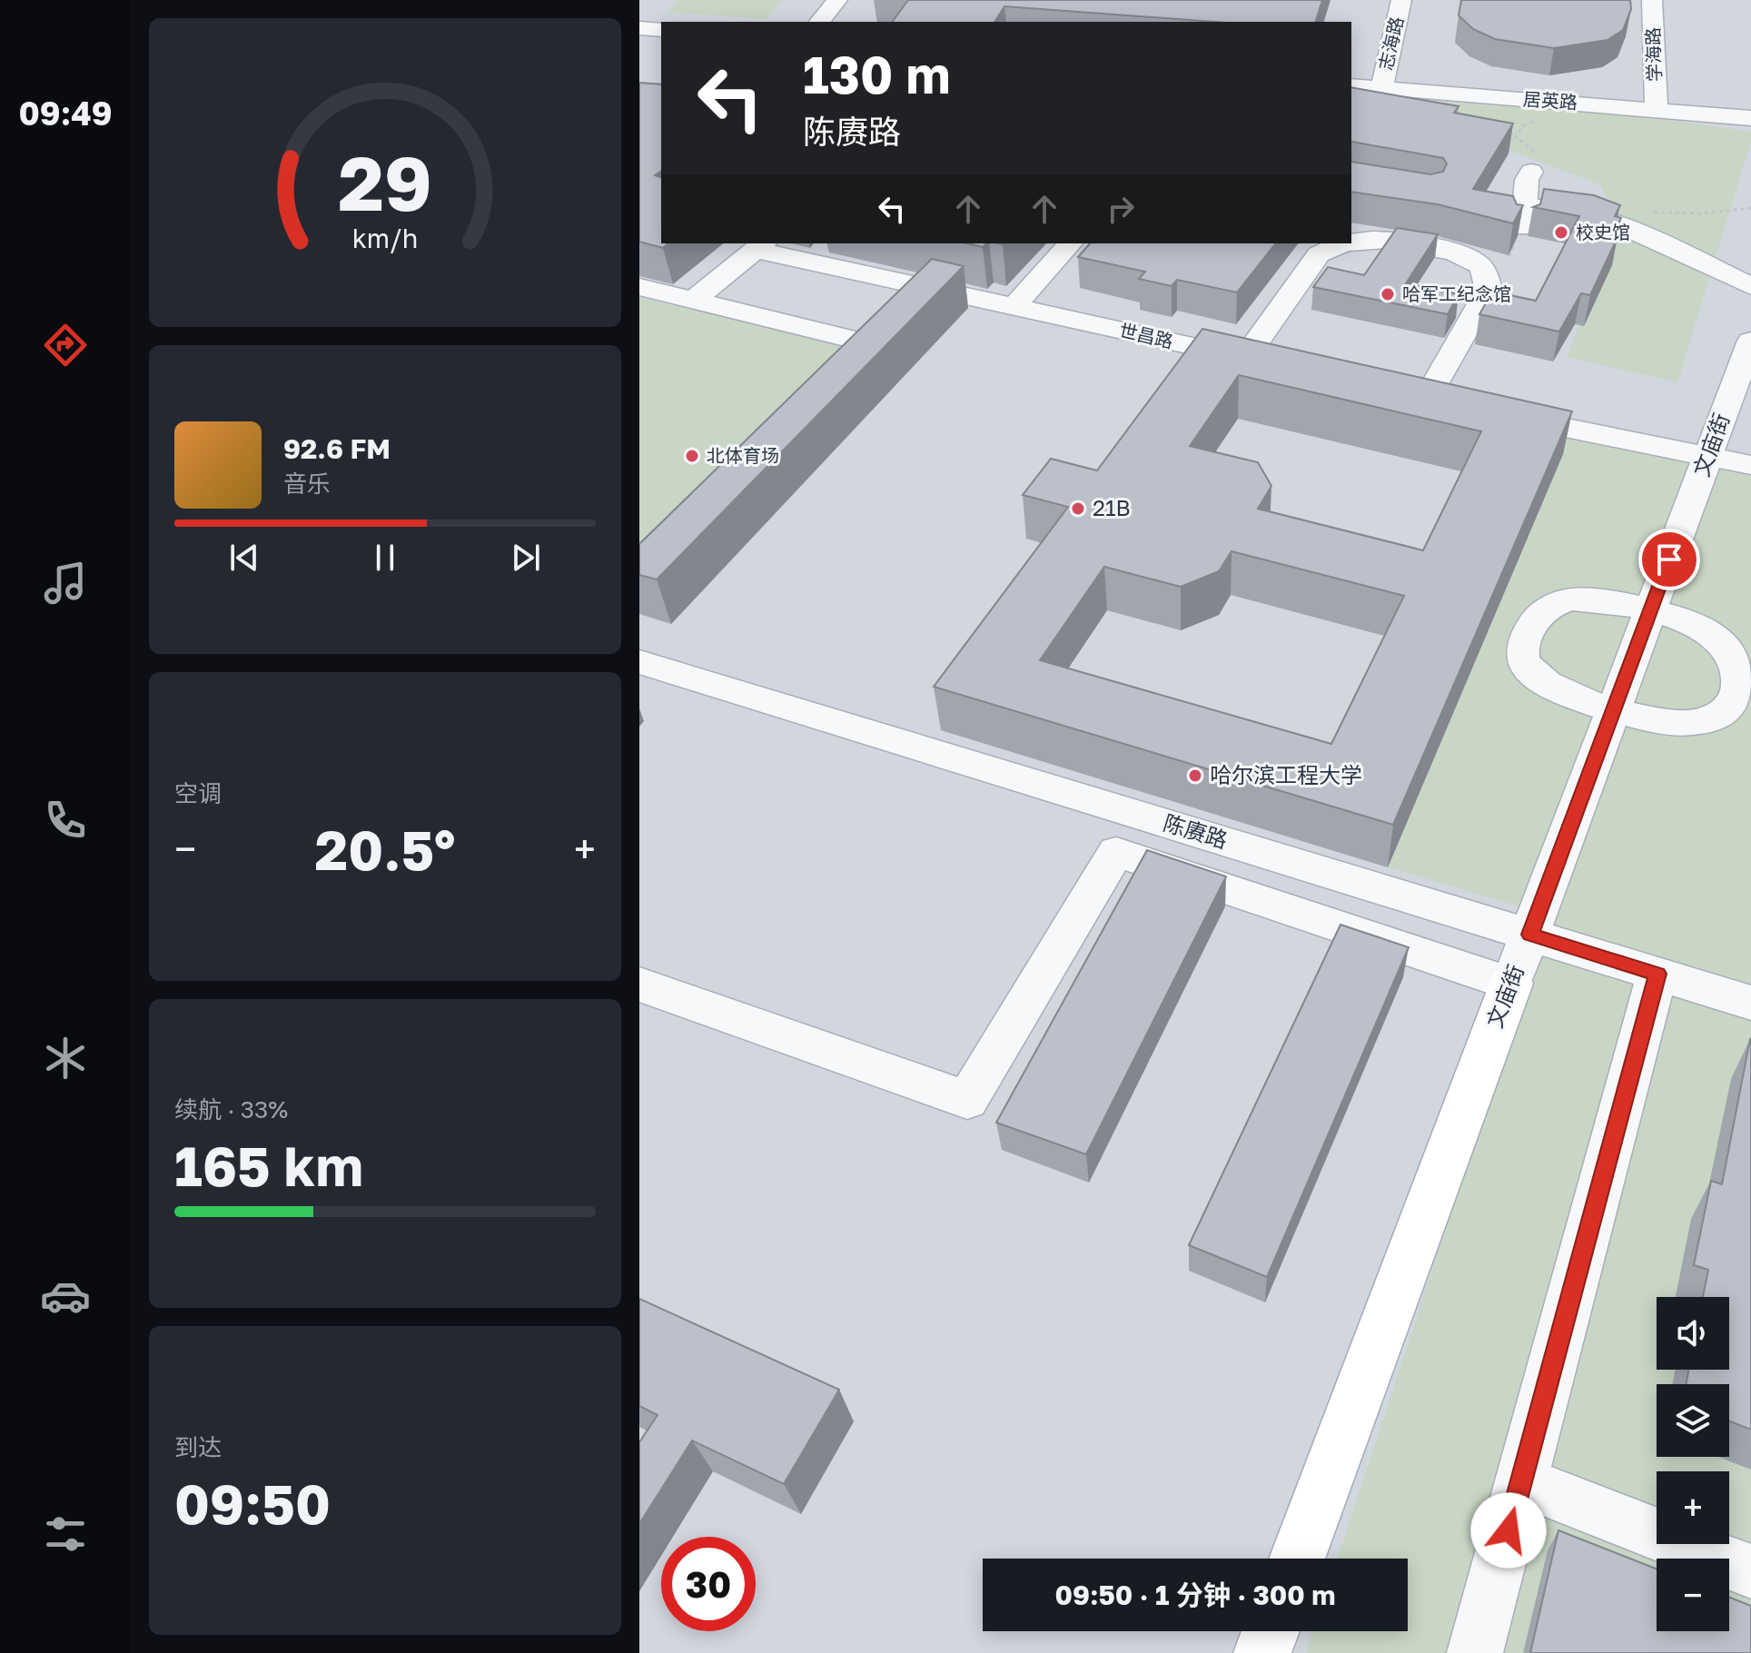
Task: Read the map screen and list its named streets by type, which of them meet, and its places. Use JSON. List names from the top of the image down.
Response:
{
  "streets": {
    "main road": ["文庙街"],
    "street": [
      "志海路",
      "学海路",
      "居英路",
      "世昌路",
      "陈赓路"
    ]
  },
  "crossings": [
    ["志海路", "居英路"],
    ["学海路", "居英路"],
    ["文庙街", "陈赓路"]
  ],
  "places": [
    "校史馆",
    "哈军工纪念馆",
    "北体育场",
    "21B",
    "哈尔滨工程大学"
  ],
  "page": {
    "tabs": "09:49",
    "turn": ["130 m", "陈赓路"],
    "song": ["92.6 FM", "音乐"],
    "tile": [
      "空调",
      ["续航 · 33%", "165 km"],
      ["到达", "09:50"]
    ],
    "heat": ["−", "20.5°", "+"],
    "map_buttons": ["+", "−"],
    "limit": "30",
    "trip": "09:50 · 1 分钟 · 300 m",
    "gauge": ["29", "km/h"]
  }
}
